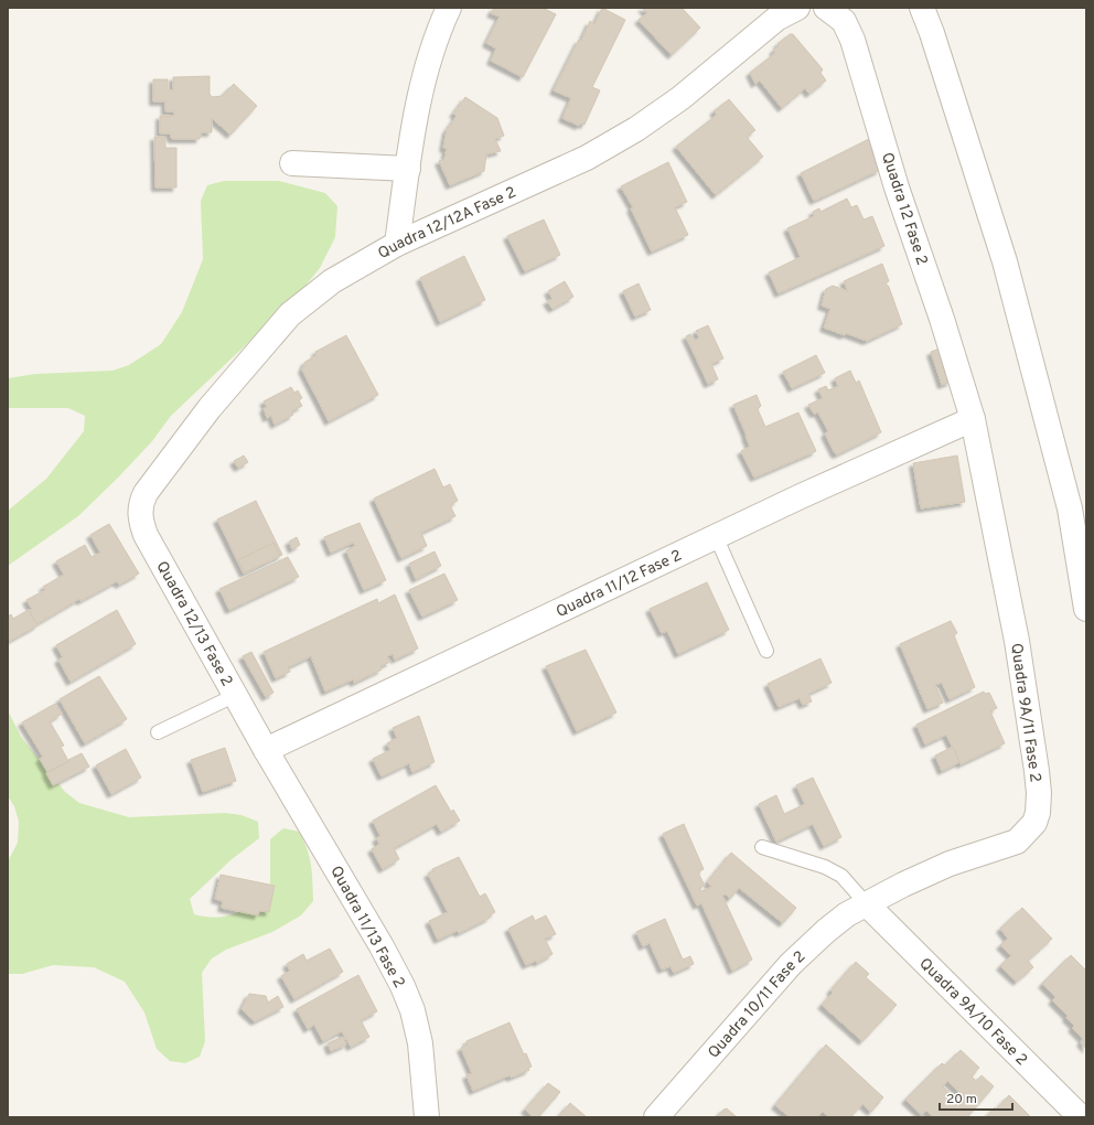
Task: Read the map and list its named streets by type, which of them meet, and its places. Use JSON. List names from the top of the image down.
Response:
{
  "streets": {
    "street": [
      "Quadra 12 Fase 2",
      "Quadra 12/12A Fase 2",
      "Quadra 11/12 Fase 2",
      "Quadra 12/13 Fase 2",
      "Quadra 9A/11 Fase 2",
      "Quadra 11/13 Fase 2",
      "Quadra 10/11 Fase 2",
      "Quadra 9A/10 Fase 2"
    ]
  },
  "crossings": [
    ["Quadra 12 Fase 2", "Quadra 11/12 Fase 2"],
    ["Quadra 12 Fase 2", "Quadra 9A/11 Fase 2"],
    ["Quadra 12/12A Fase 2", "Quadra 12/13 Fase 2"],
    ["Quadra 11/12 Fase 2", "Quadra 12/13 Fase 2"],
    ["Quadra 11/12 Fase 2", "Quadra 9A/11 Fase 2"],
    ["Quadra 11/12 Fase 2", "Quadra 11/13 Fase 2"],
    ["Quadra 12/13 Fase 2", "Quadra 11/13 Fase 2"],
    ["Quadra 9A/11 Fase 2", "Quadra 10/11 Fase 2"],
    ["Quadra 9A/11 Fase 2", "Quadra 9A/10 Fase 2"],
    ["Quadra 10/11 Fase 2", "Quadra 9A/10 Fase 2"]
  ],
  "scale_bar": "20 m"
}
